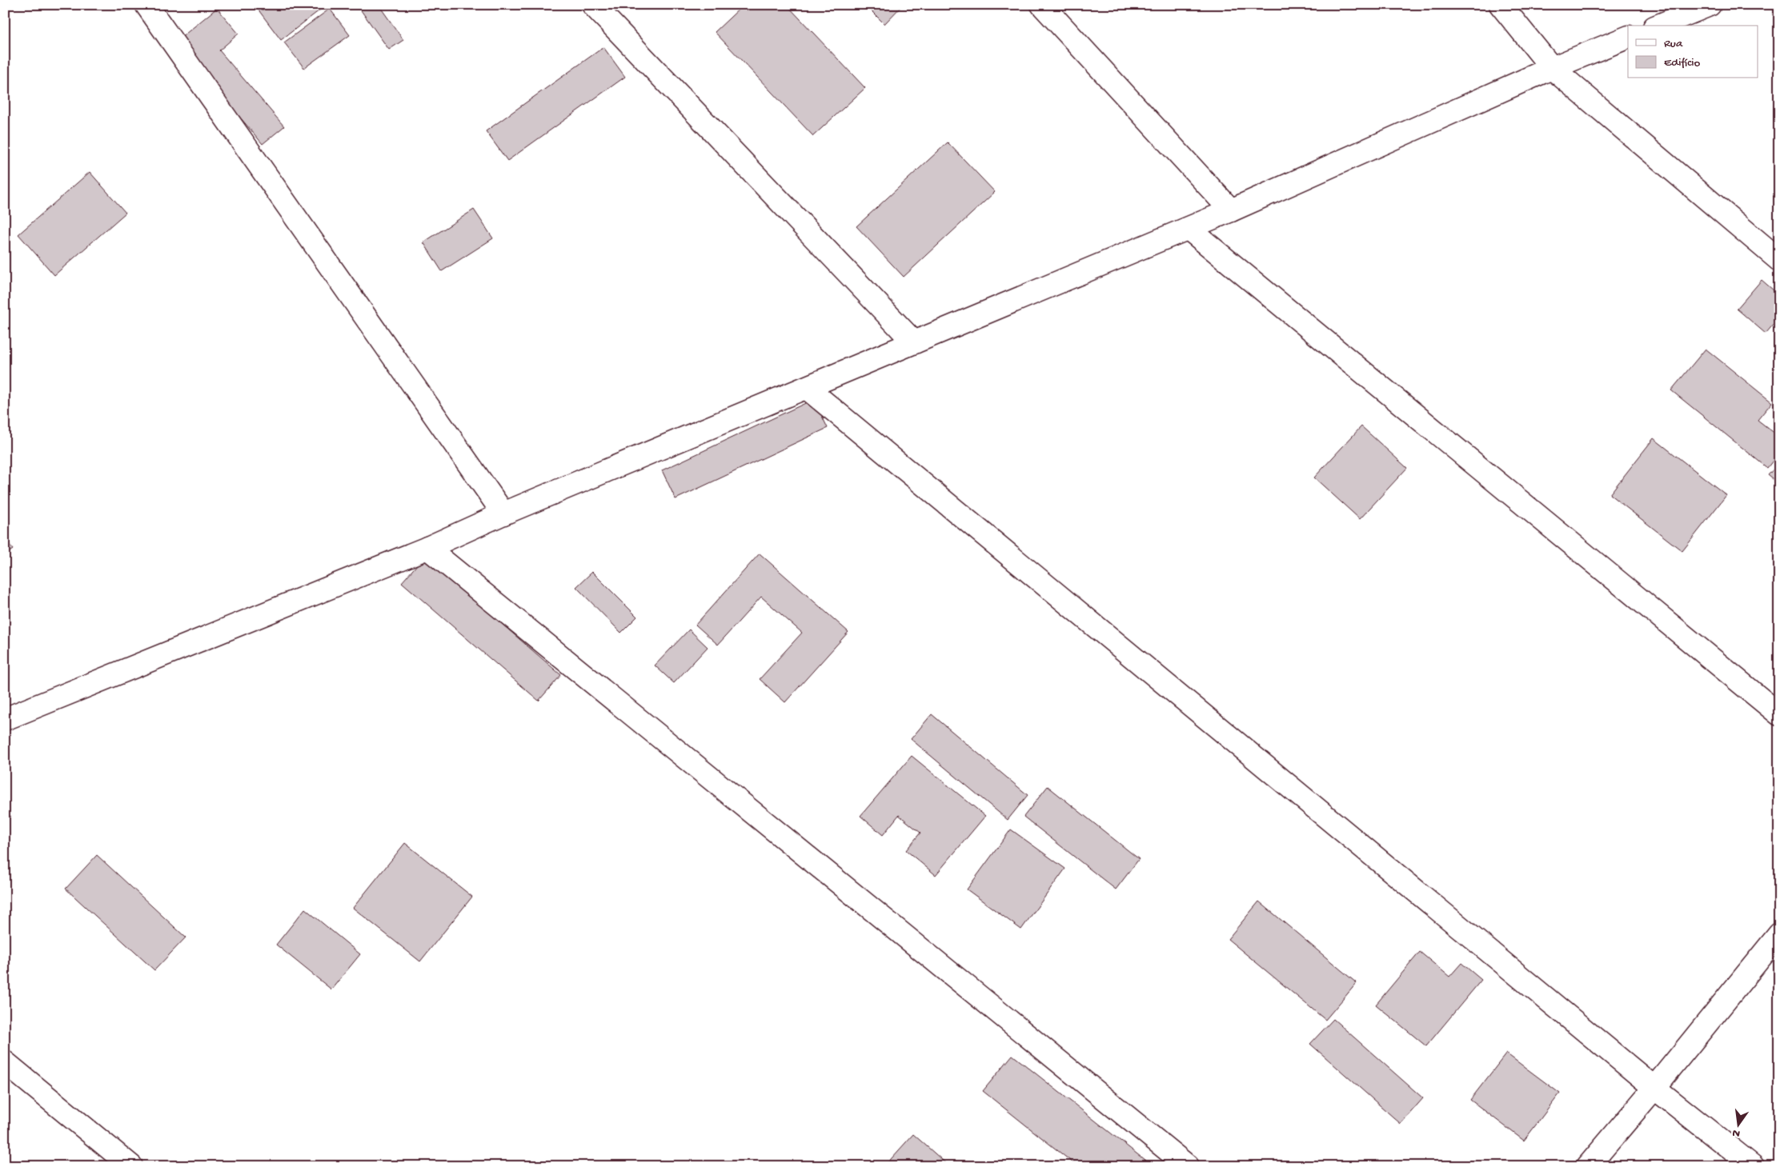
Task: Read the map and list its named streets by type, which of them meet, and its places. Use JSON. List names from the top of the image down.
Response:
{
  "legend": ["Rua", "Edifício"],
  "north": "bottom"
}
